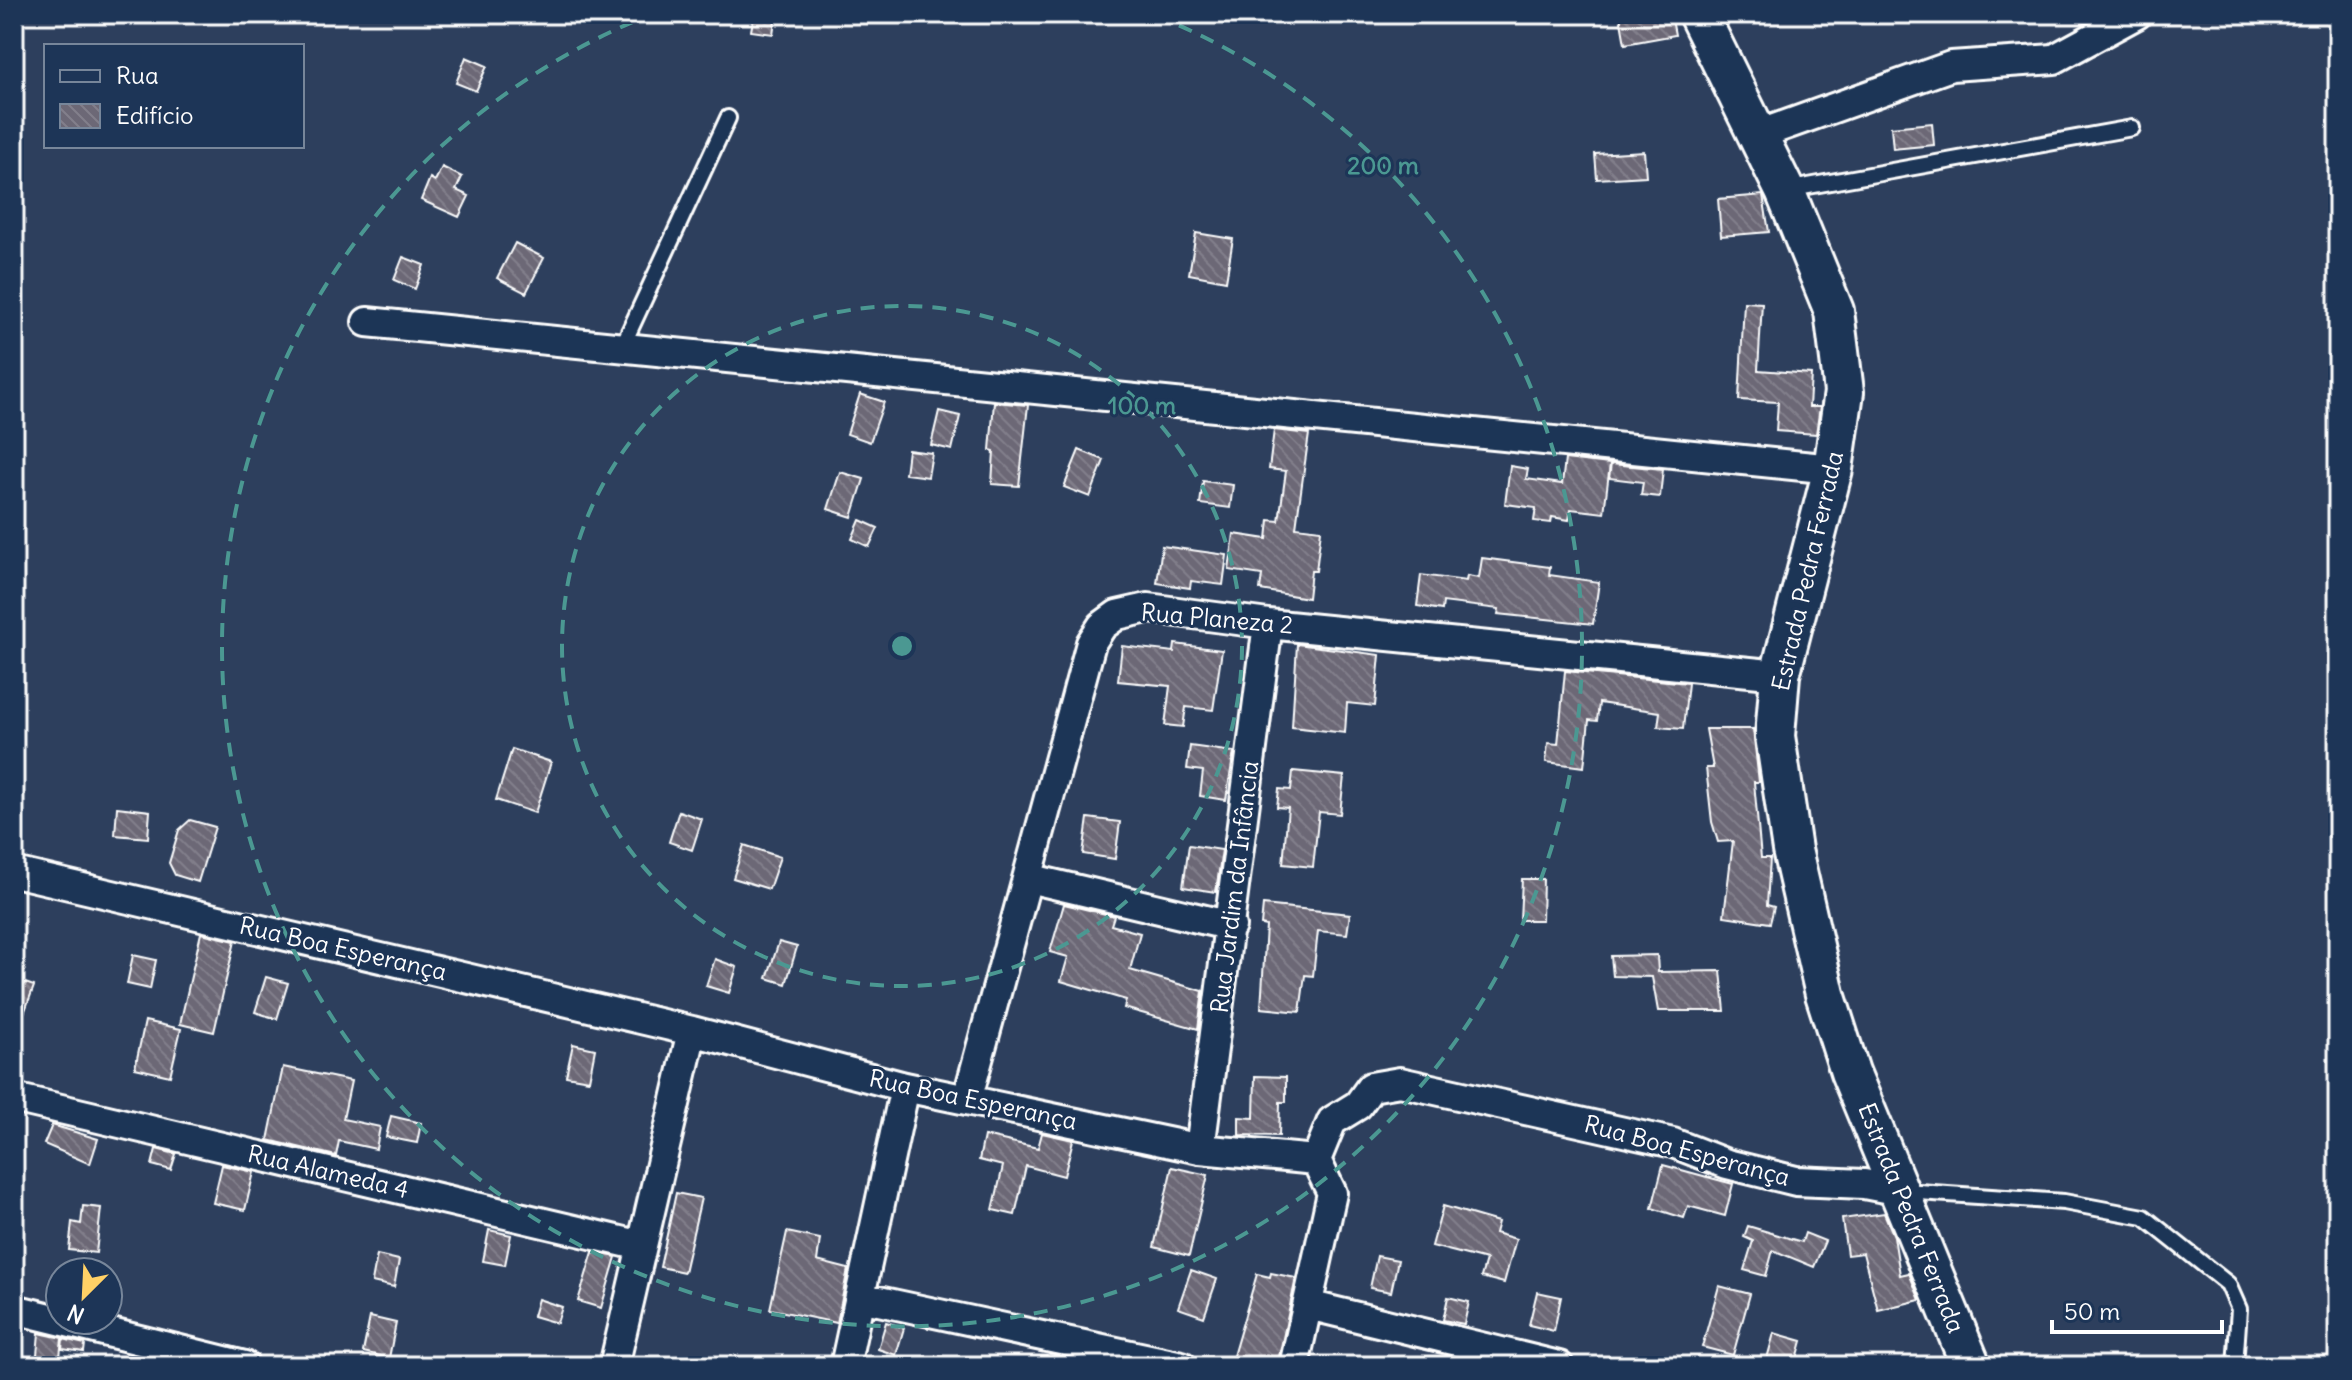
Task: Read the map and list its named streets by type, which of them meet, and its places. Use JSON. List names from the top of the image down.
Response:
{
  "streets": {
    "street": [
      "Estrada Pedra Ferrada",
      "Rua Planeza 2",
      "Rua Jardim da Infância",
      "Rua Boa Esperança",
      "Rua Alameda 4"
    ]
  },
  "crossings": [
    ["Estrada Pedra Ferrada", "Rua Planeza 2"],
    ["Estrada Pedra Ferrada", "Rua Boa Esperança"],
    ["Rua Planeza 2", "Rua Jardim da Infância"],
    ["Rua Planeza 2", "Rua Boa Esperança"],
    ["Rua Jardim da Infância", "Rua Boa Esperança"]
  ],
  "legend": ["Rua", "Edifício"],
  "scale_bar": "50 m",
  "north": "bottom left",
  "rings": ["200 m", "100 m"]
}
